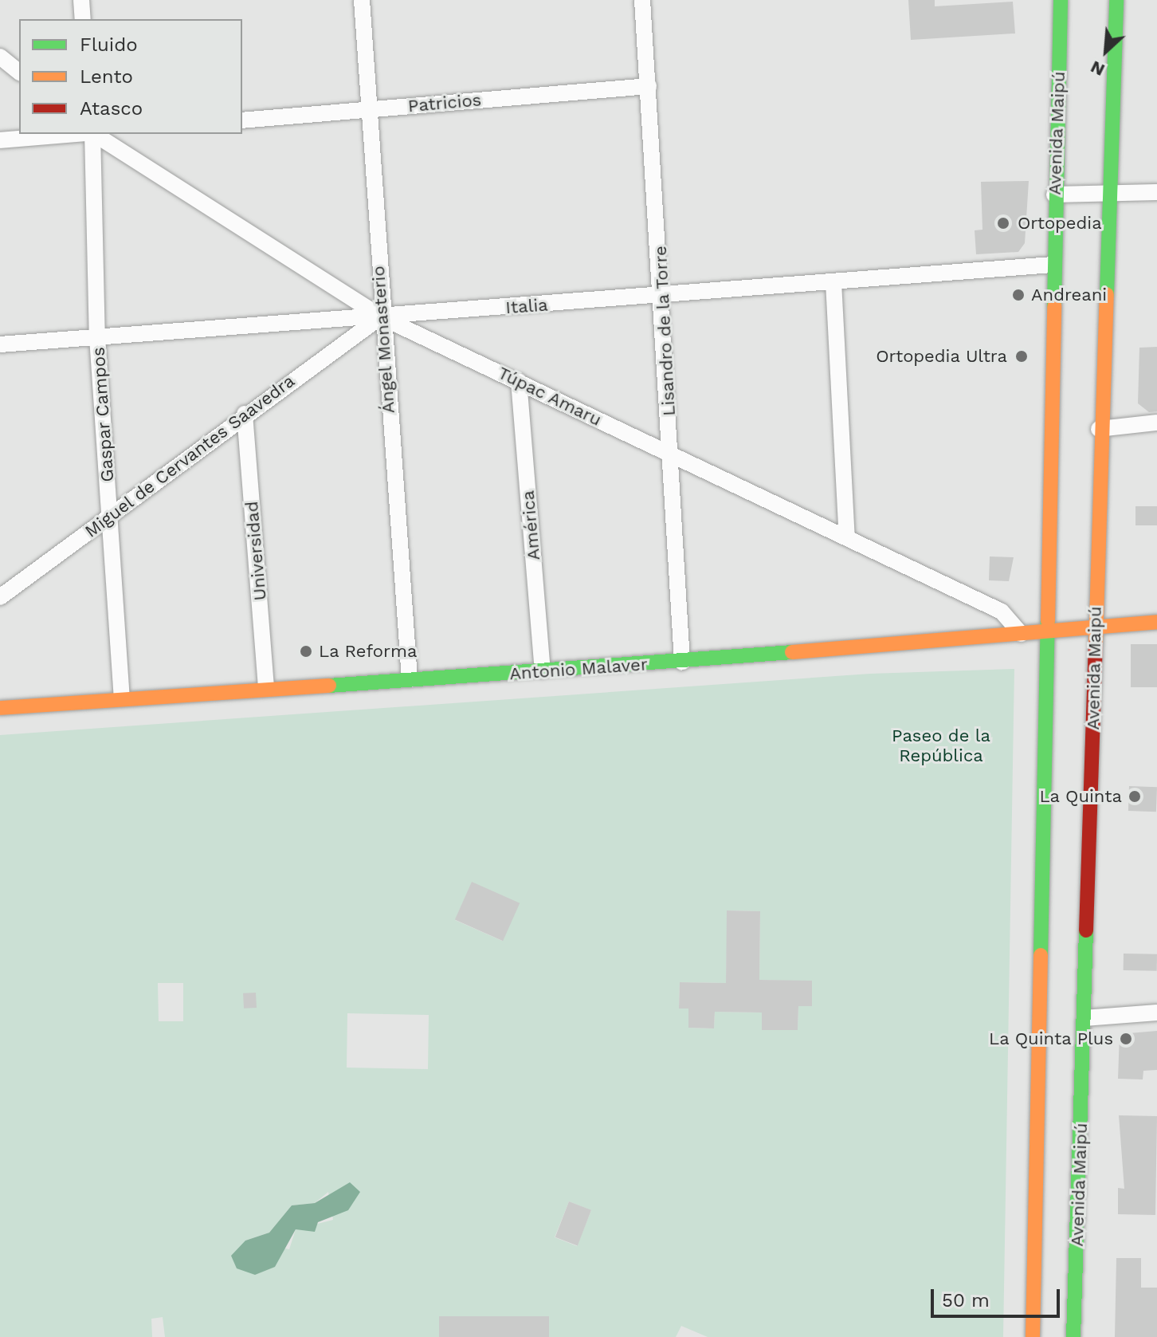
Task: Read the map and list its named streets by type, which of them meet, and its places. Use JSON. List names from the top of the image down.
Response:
{
  "streets": {
    "main road": ["Avenida Maipú", "Antonio Malaver"],
    "street": [
      "Patricios",
      "Italia",
      "Lisandro de la Torre",
      "Ángel Monasterio",
      "Túpac Amaru",
      "Gaspar Campos",
      "Miguel de Cervantes Saavedra",
      "América",
      "Universidad"
    ]
  },
  "crossings": [
    ["Patricios", "Lisandro de la Torre"],
    ["Patricios", "Ángel Monasterio"],
    ["Avenida Maipú", "Italia"],
    ["Avenida Maipú", "Antonio Malaver"],
    ["Italia", "Lisandro de la Torre"],
    ["Italia", "Ángel Monasterio"],
    ["Italia", "Túpac Amaru"],
    ["Italia", "Gaspar Campos"],
    ["Italia", "Miguel de Cervantes Saavedra"],
    ["Lisandro de la Torre", "Túpac Amaru"],
    ["Lisandro de la Torre", "Antonio Malaver"],
    ["Ángel Monasterio", "Túpac Amaru"],
    ["Ángel Monasterio", "Miguel de Cervantes Saavedra"],
    ["Ángel Monasterio", "Antonio Malaver"],
    ["Túpac Amaru", "Miguel de Cervantes Saavedra"],
    ["Túpac Amaru", "América"],
    ["Túpac Amaru", "Antonio Malaver"],
    ["Gaspar Campos", "Miguel de Cervantes Saavedra"],
    ["Gaspar Campos", "Antonio Malaver"],
    ["Miguel de Cervantes Saavedra", "Universidad"],
    ["América", "Antonio Malaver"],
    ["Universidad", "Antonio Malaver"]
  ],
  "parks": ["Paseo de la República"],
  "places": [
    "Ortopedia",
    "Andreani",
    "Ortopedia Ultra",
    "La Reforma",
    "La Quinta",
    "La Quinta Plus"
  ],
  "legend": ["Fluido", "Lento", "Atasco"],
  "scale_bar": "50 m",
  "north": "bottom left"
}
